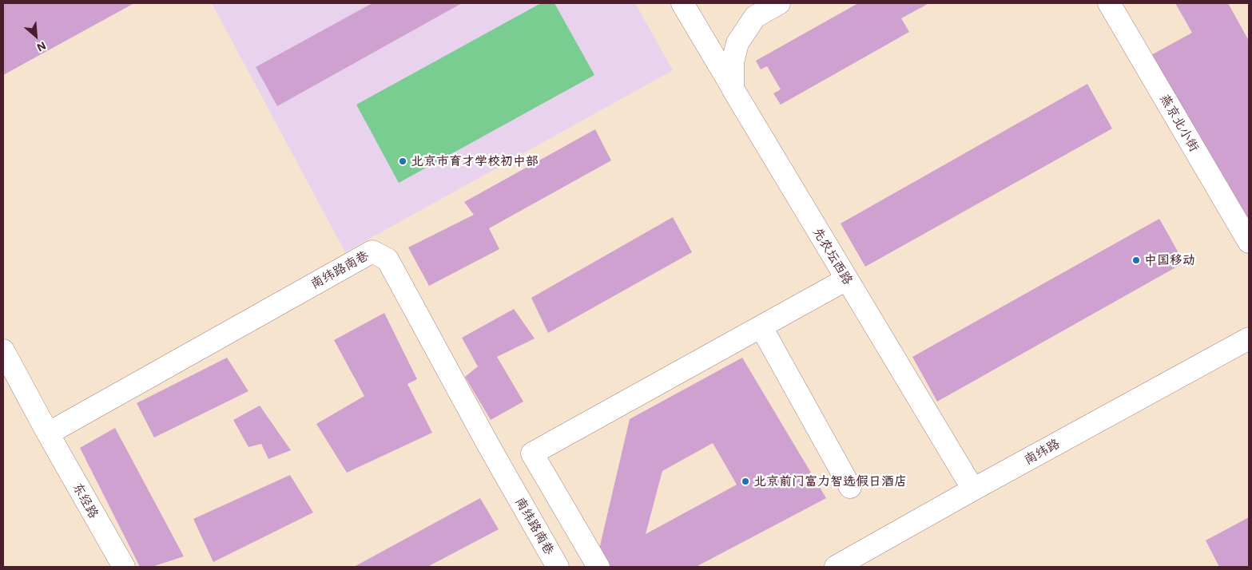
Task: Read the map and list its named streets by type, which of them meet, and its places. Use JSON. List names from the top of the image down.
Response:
{
  "streets": {
    "street": [
      "燕京北小街",
      "先农坛西路",
      "南纬路南巷",
      "南纬路",
      "东经路"
    ]
  },
  "crossings": [
    ["先农坛西路", "南纬路"],
    ["南纬路南巷", "东经路"]
  ],
  "places": ["北京市育才学校初中部", "中国移动", "北京前门富力智选假日酒店"],
  "north": "bottom right"
}
